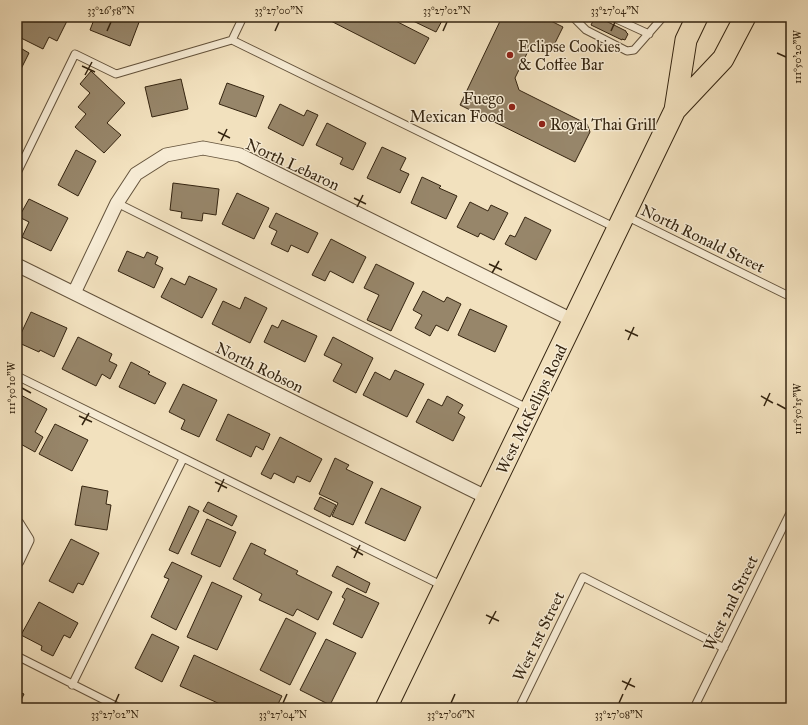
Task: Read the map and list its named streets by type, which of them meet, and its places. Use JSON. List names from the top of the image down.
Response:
{
  "streets": {
    "main road": ["West McKellips Road"],
    "street": ["North Lebaron", "North Robson"],
    "lane": ["North Ronald Street", "West 2nd Street", "West 1st Street"]
  },
  "crossings": [
    ["North Lebaron", "North Robson"],
    ["North Lebaron", "West McKellips Road"],
    ["North Ronald Street", "West McKellips Road"],
    ["North Robson", "West McKellips Road"],
    ["West 2nd Street", "West 1st Street"]
  ],
  "places": ["Eclipse Cookies & Coffee Bar", "Fuego Mexican Food", "Royal Thai Grill"],
  "coordinates": [
    "33°26'58\"N",
    "33°27'00\"N",
    "33°27'02\"N",
    "33°27'04\"N",
    "111°50'20\"W",
    "111°50'10\"W",
    "111°50'15\"W",
    "33°27'06\"N",
    "33°27'08\"N"
  ]
}
